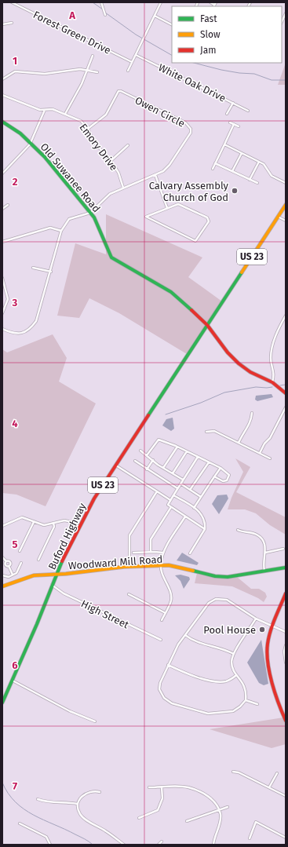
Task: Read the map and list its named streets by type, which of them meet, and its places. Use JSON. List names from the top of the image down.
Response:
{
  "streets": {
    "street": [
      "Forest Green Drive",
      "White Oak Drive",
      "Owen Circle",
      "Emory Drive",
      "Old Suwanee Road",
      "US 23",
      "Buford Highway",
      "Woodward Mill Road",
      "High Street"
    ]
  },
  "crossings": [
    ["Owen Circle", "Emory Drive"],
    ["Owen Circle", "Old Suwanee Road"],
    ["Old Suwanee Road", "US 23"],
    ["Old Suwanee Road", "Buford Highway"],
    ["US 23", "Buford Highway"],
    ["Buford Highway", "Woodward Mill Road"],
    ["Buford Highway", "High Street"]
  ],
  "places": ["Calvary Assembly Church of God", "Pool House"],
  "legend": ["Fast", "Slow", "Jam"],
  "grid": {
    "columns": ["A"],
    "rows": [
      "1",
      "2",
      "3",
      "4",
      "5",
      "6",
      "7"
    ]
  }
}
